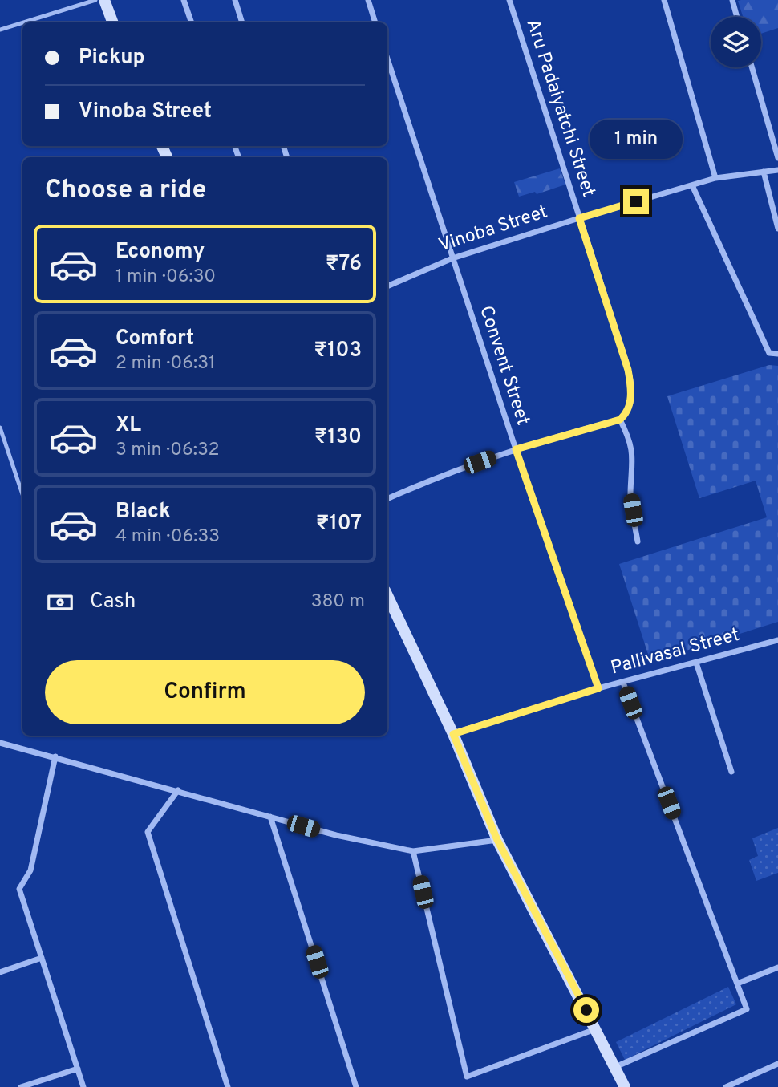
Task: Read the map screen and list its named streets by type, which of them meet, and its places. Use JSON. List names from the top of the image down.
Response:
{
  "streets": {
    "street": [
      "Aru Padaiyatchi Street",
      "Vinoba Street",
      "Convent Street",
      "Pallivasal Street"
    ]
  },
  "crossings": [
    ["Aru Padaiyatchi Street", "Vinoba Street"],
    ["Vinoba Street", "Convent Street"],
    ["Convent Street", "Pallivasal Street"]
  ],
  "page": {
    "banner": ["Pickup", "Vinoba Street"],
    "bubble": "1 min",
    "heading": "Choose a ride",
    "list": [
      {
        "name": "Economy",
        "note": "1 min · 06:30",
        "value": "₹76"
      },
      {
        "name": "Comfort",
        "note": "2 min · 06:31",
        "value": "₹103"
      },
      {
        "name": "XL",
        "note": "3 min · 06:32",
        "value": "₹130"
      },
      {
        "name": "Black",
        "note": "4 min · 06:33",
        "value": "₹107"
      }
    ],
    "pay": ["Cash", "380 m"],
    "buttons": "Confirm"
  }
}
